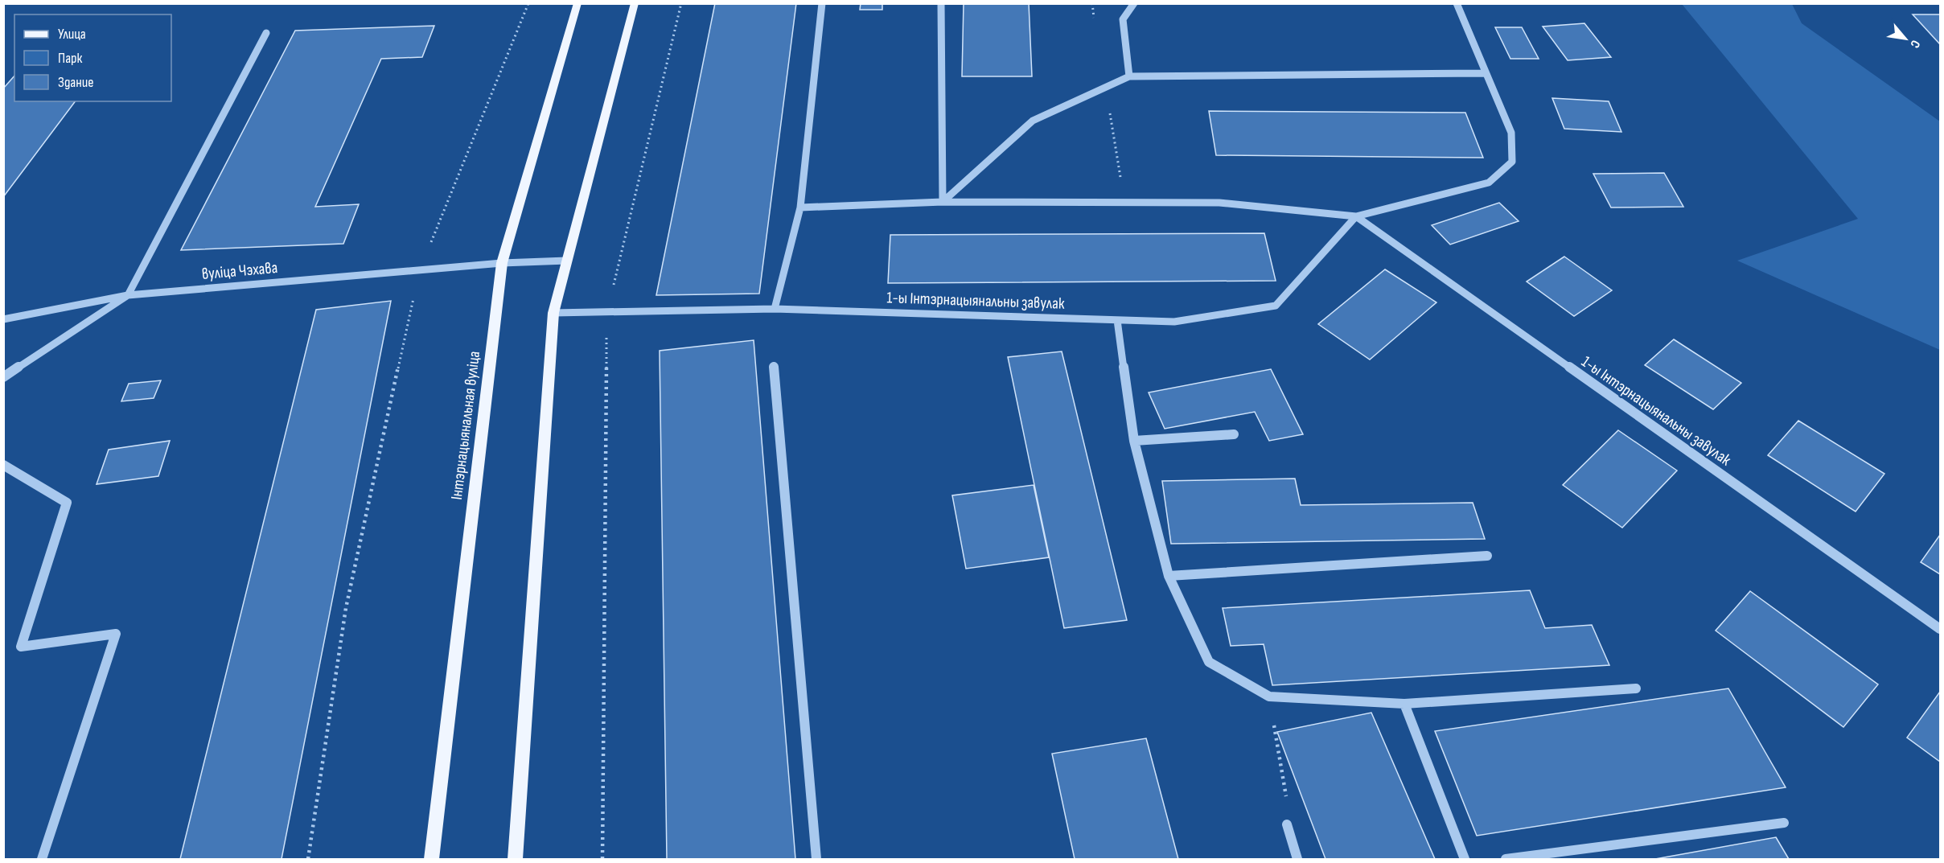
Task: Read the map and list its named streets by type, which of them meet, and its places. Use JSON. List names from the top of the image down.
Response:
{
  "streets": {
    "main road": ["Інтэрнацыянальная вуліца"],
    "street": ["вуліца Чэхава", "1-ы Інтэрнацыянальны завулак"]
  },
  "crossings": [
    ["вуліца Чэхава", "Інтэрнацыянальная вуліца"]
  ],
  "legend": ["Улица", "Парк", "Здание"],
  "north": "bottom right"
}
